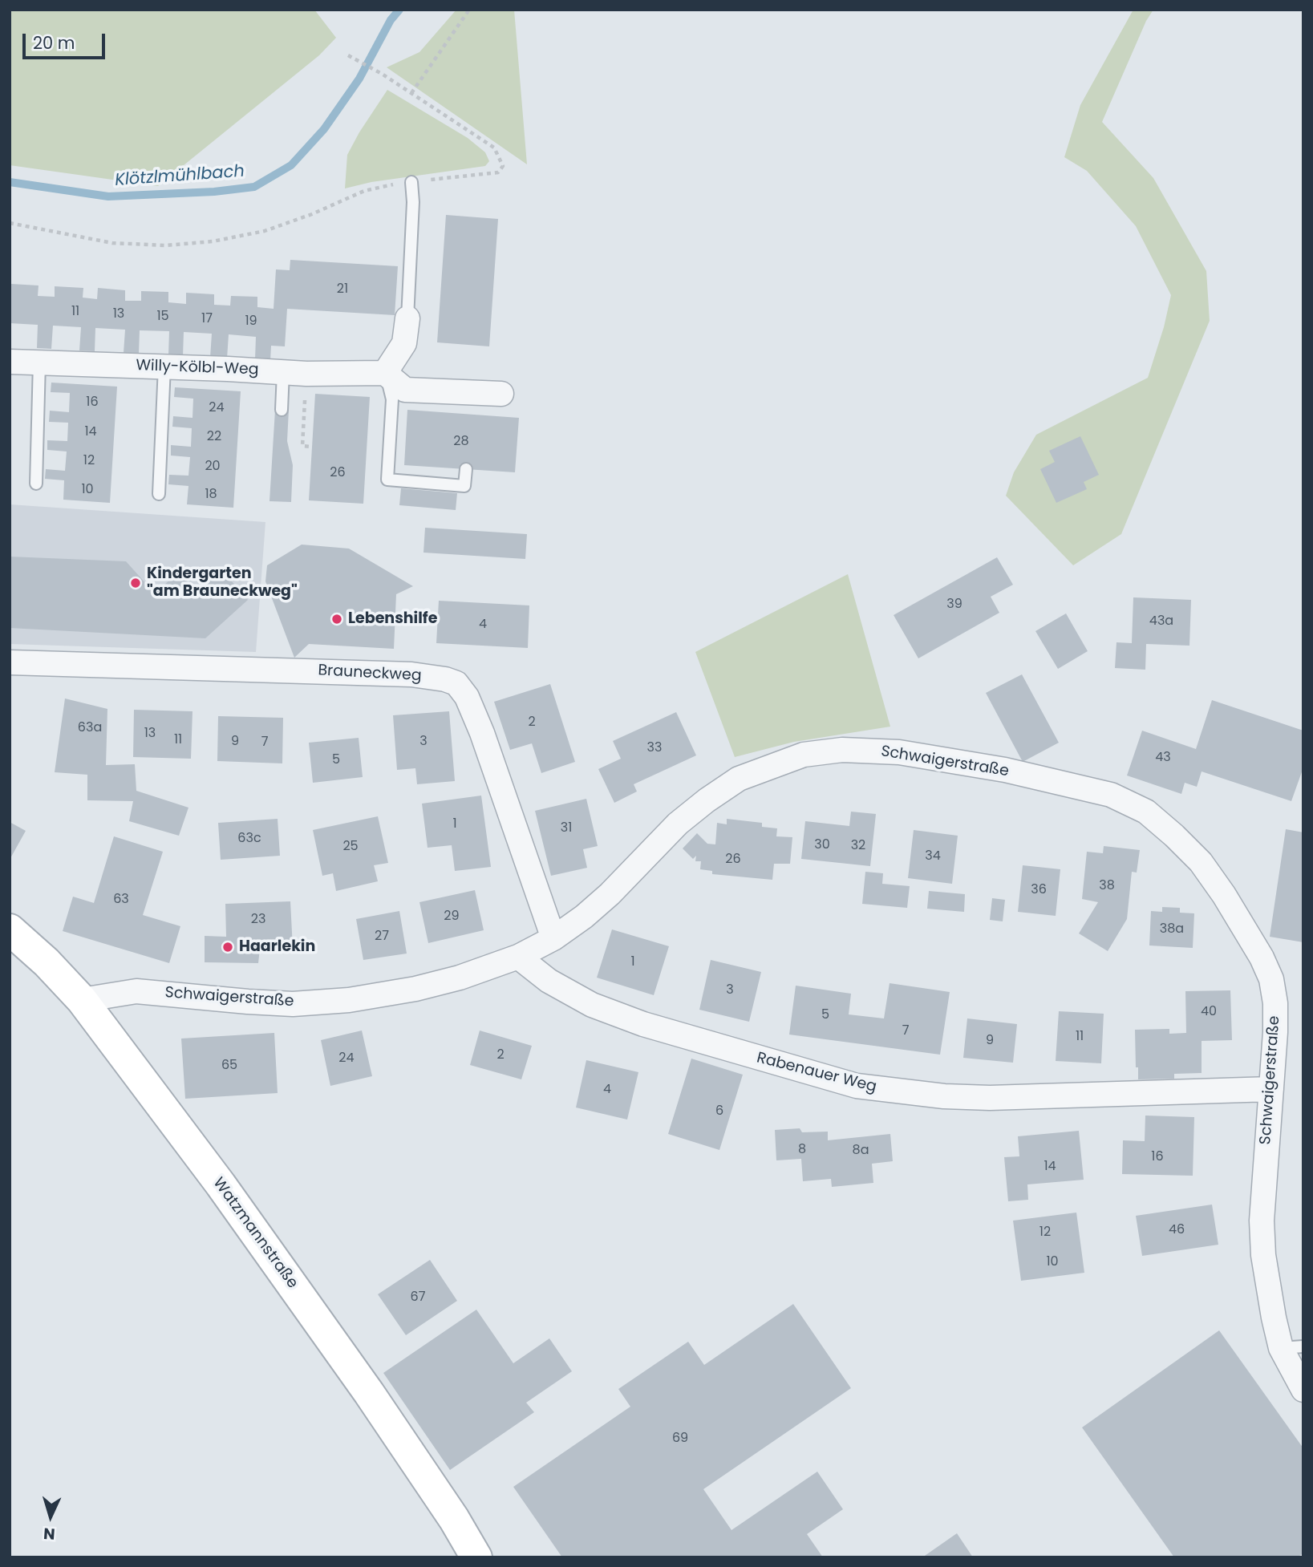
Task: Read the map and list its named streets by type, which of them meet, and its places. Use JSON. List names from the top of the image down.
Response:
{
  "streets": {
    "street": [
      "Willy-Kölbl-Weg",
      "Brauneckweg",
      "Schwaigerstraße",
      "Rabenauer Weg",
      "Watzmannstraße"
    ]
  },
  "crossings": [
    ["Brauneckweg", "Schwaigerstraße"],
    ["Schwaigerstraße", "Rabenauer Weg"],
    ["Schwaigerstraße", "Watzmannstraße"]
  ],
  "water": ["Klötzlmühlbach"],
  "places": ["Kindergarten \"am Brauneckweg\"", "Lebenshilfe", "Haarlekin"],
  "house_numbers": [
    "21",
    "11",
    "13",
    "15",
    "17",
    "19",
    "16",
    "24",
    "14",
    "22",
    "28",
    "12",
    "20",
    "26",
    "10",
    "18",
    "39",
    "43a",
    "4",
    "2",
    "63a",
    "13",
    "11",
    "9",
    "3",
    "7",
    "33",
    "43",
    "5",
    "1",
    "31",
    "63c",
    "30",
    "32",
    "25",
    "34",
    "26",
    "38",
    "36",
    "63",
    "29",
    "23",
    "38a",
    "27",
    "1",
    "3",
    "40",
    "5",
    "7",
    "11",
    "9",
    "2",
    "24",
    "65",
    "4",
    "6",
    "8",
    "8a",
    "16",
    "14",
    "46",
    "12",
    "10",
    "67",
    "69"
  ],
  "scale_bar": "20 m",
  "north": "bottom"
}
